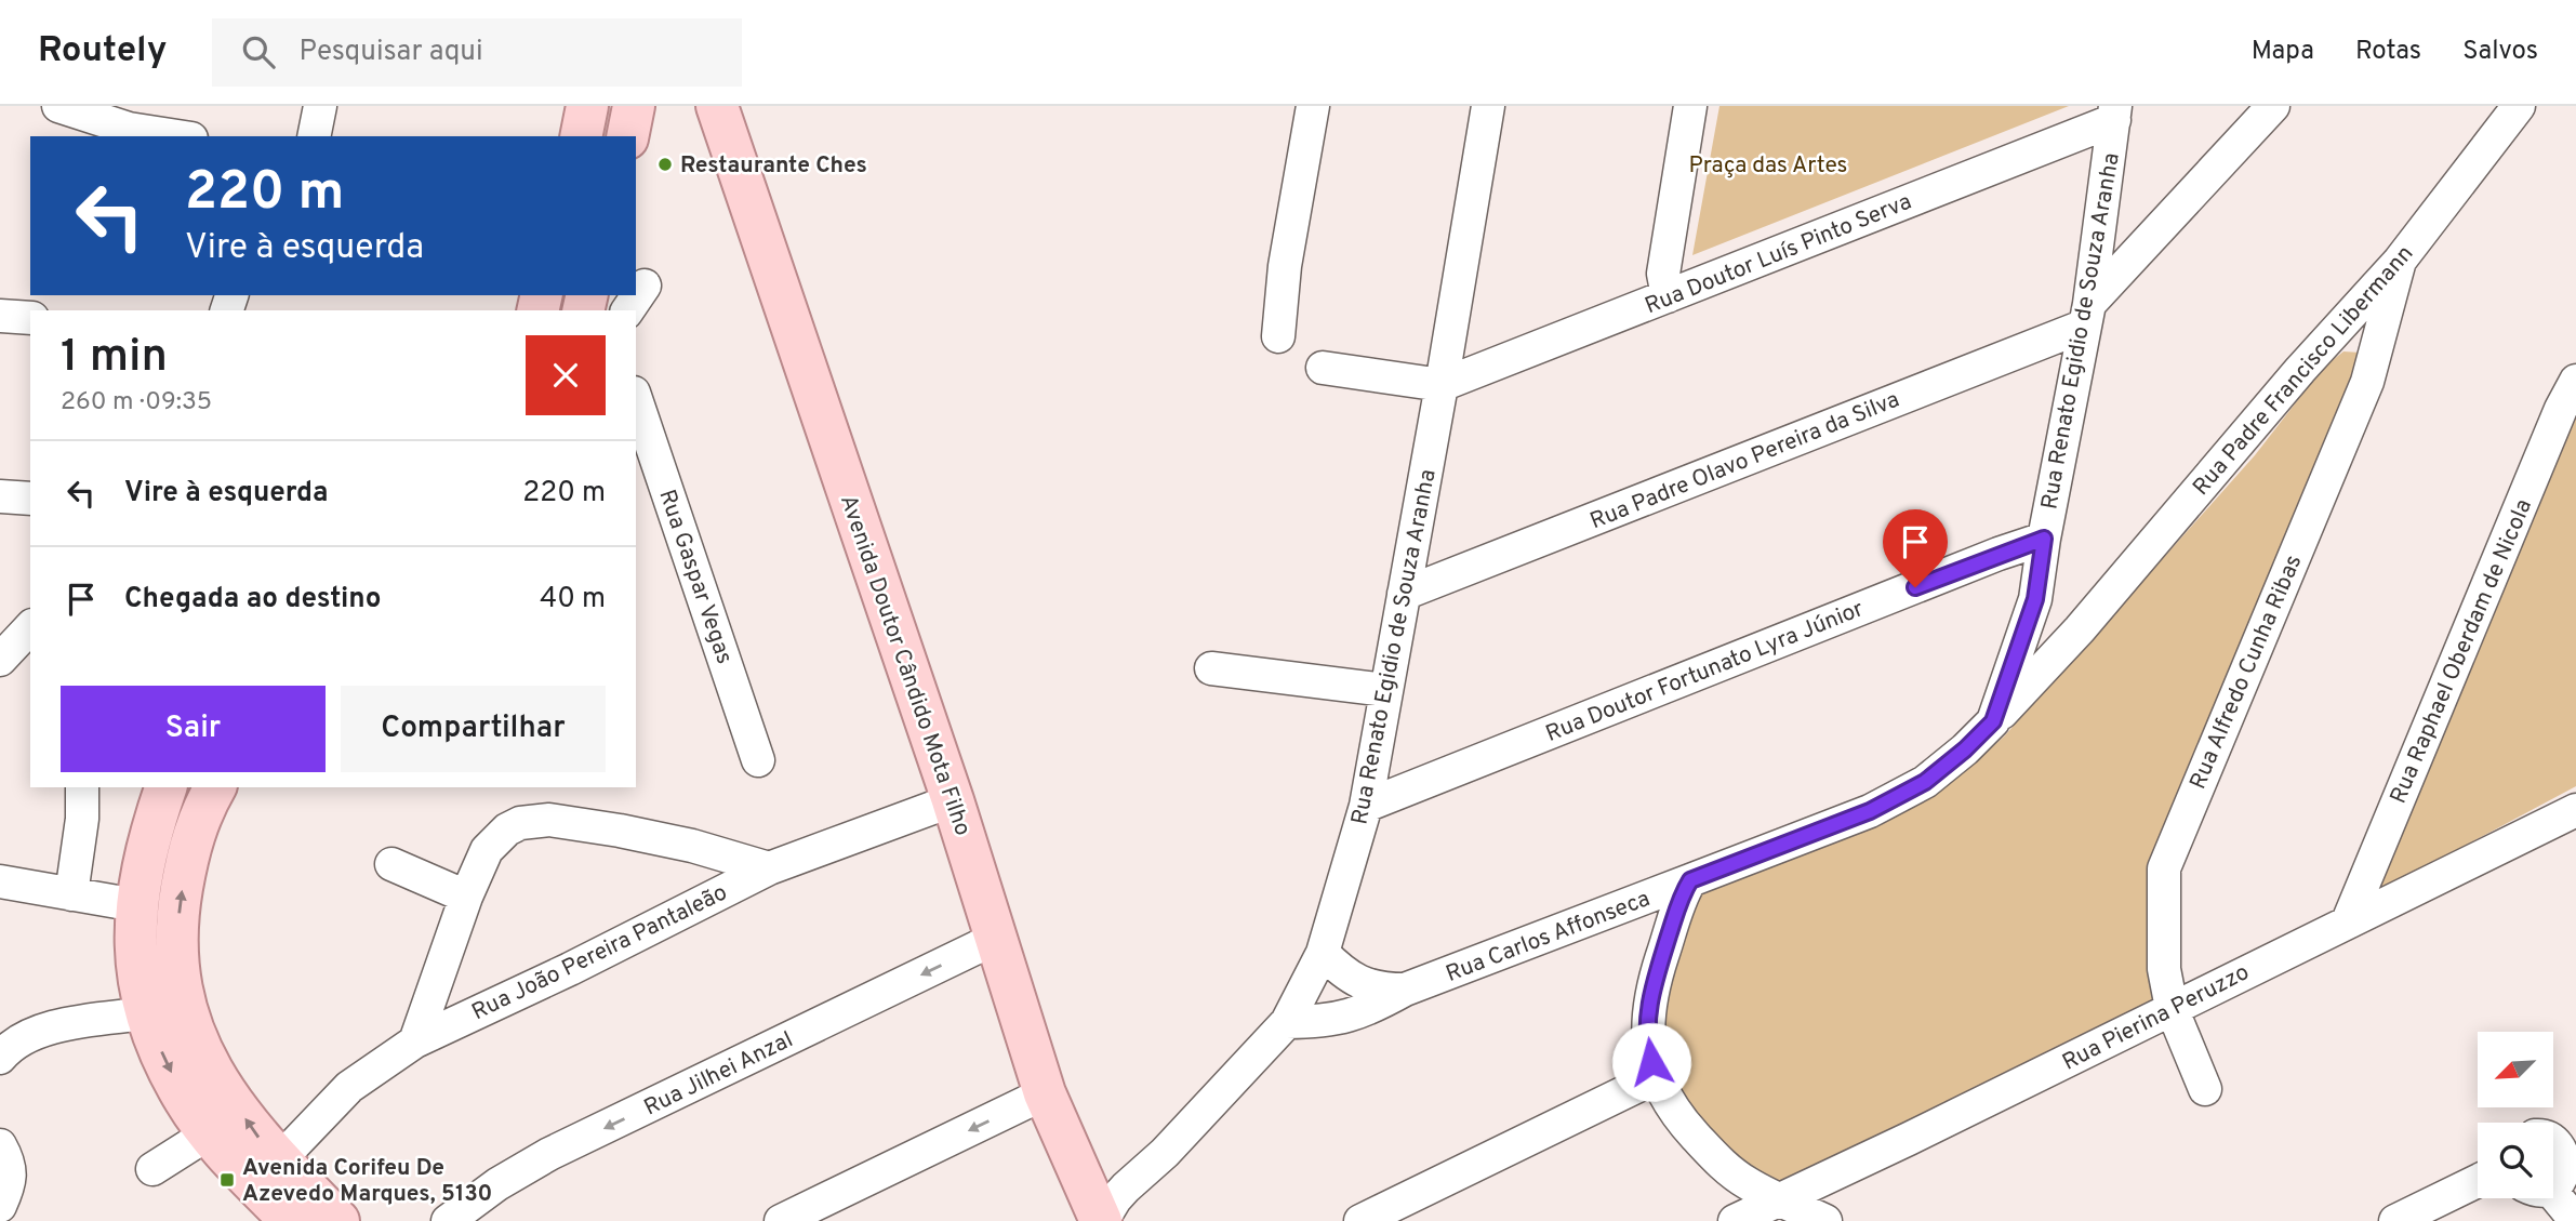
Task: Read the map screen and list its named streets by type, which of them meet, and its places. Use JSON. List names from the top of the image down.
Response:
{
  "streets": {
    "main road": ["Avenida Doutor Cândido Mota Filho"],
    "street": [
      "Rua Doutor Luís Pinto Serva",
      "Rua Renato Egidio de Souza Aranha",
      "Rua Padre Francisco Libermann",
      "Rua Padre Olavo Pereira da Silva",
      "Rua Gaspar Vegas",
      "Rua Raphael Oberdam de Nicola",
      "Rua Doutor Fortunato Lyra Júnior",
      "Rua Alfredo Cunha Ribas",
      "Rua Carlos Affonseca",
      "Rua João Pereira Pantaleão",
      "Rua Pierina Peruzzo",
      "Rua Jilhei Anzal"
    ]
  },
  "crossings": [
    ["Rua Doutor Luís Pinto Serva", "Rua Renato Egidio de Souza Aranha"],
    ["Rua Renato Egidio de Souza Aranha", "Rua Padre Francisco Libermann"],
    ["Rua Renato Egidio de Souza Aranha", "Rua Padre Olavo Pereira da Silva"],
    ["Rua Renato Egidio de Souza Aranha", "Avenida Doutor Cândido Mota Filho"],
    ["Rua Renato Egidio de Souza Aranha", "Rua Doutor Fortunato Lyra Júnior"],
    ["Rua Renato Egidio de Souza Aranha", "Rua Carlos Affonseca"],
    ["Rua Padre Francisco Libermann", "Rua Alfredo Cunha Ribas"],
    ["Rua Raphael Oberdam de Nicola", "Rua Pierina Peruzzo"],
    ["Avenida Doutor Cândido Mota Filho", "Rua João Pereira Pantaleão"],
    ["Avenida Doutor Cândido Mota Filho", "Rua Jilhei Anzal"],
    ["Rua Alfredo Cunha Ribas", "Rua Pierina Peruzzo"]
  ],
  "parks": ["Praça das Artes"],
  "places": {
    "other": ["Restaurante Ches"],
    "transit": ["Avenida Corifeu De Azevedo Marques, 5130"]
  },
  "north": "bottom left",
  "page": {
    "header": "Routely",
    "search": "Pesquisar aqui",
    "nav": ["Mapa", "Rotas", "Salvos"],
    "turn": ["220 m", "Vire à esquerda"],
    "heading": ["1 min", "260 m · 09:35"],
    "list": [
      {
        "name": "Vire à esquerda",
        "value": "220 m"
      },
      {
        "name": "Chegada ao destino",
        "value": "40 m"
      }
    ],
    "buttons": ["Sair", "Compartilhar"]
  }
}
